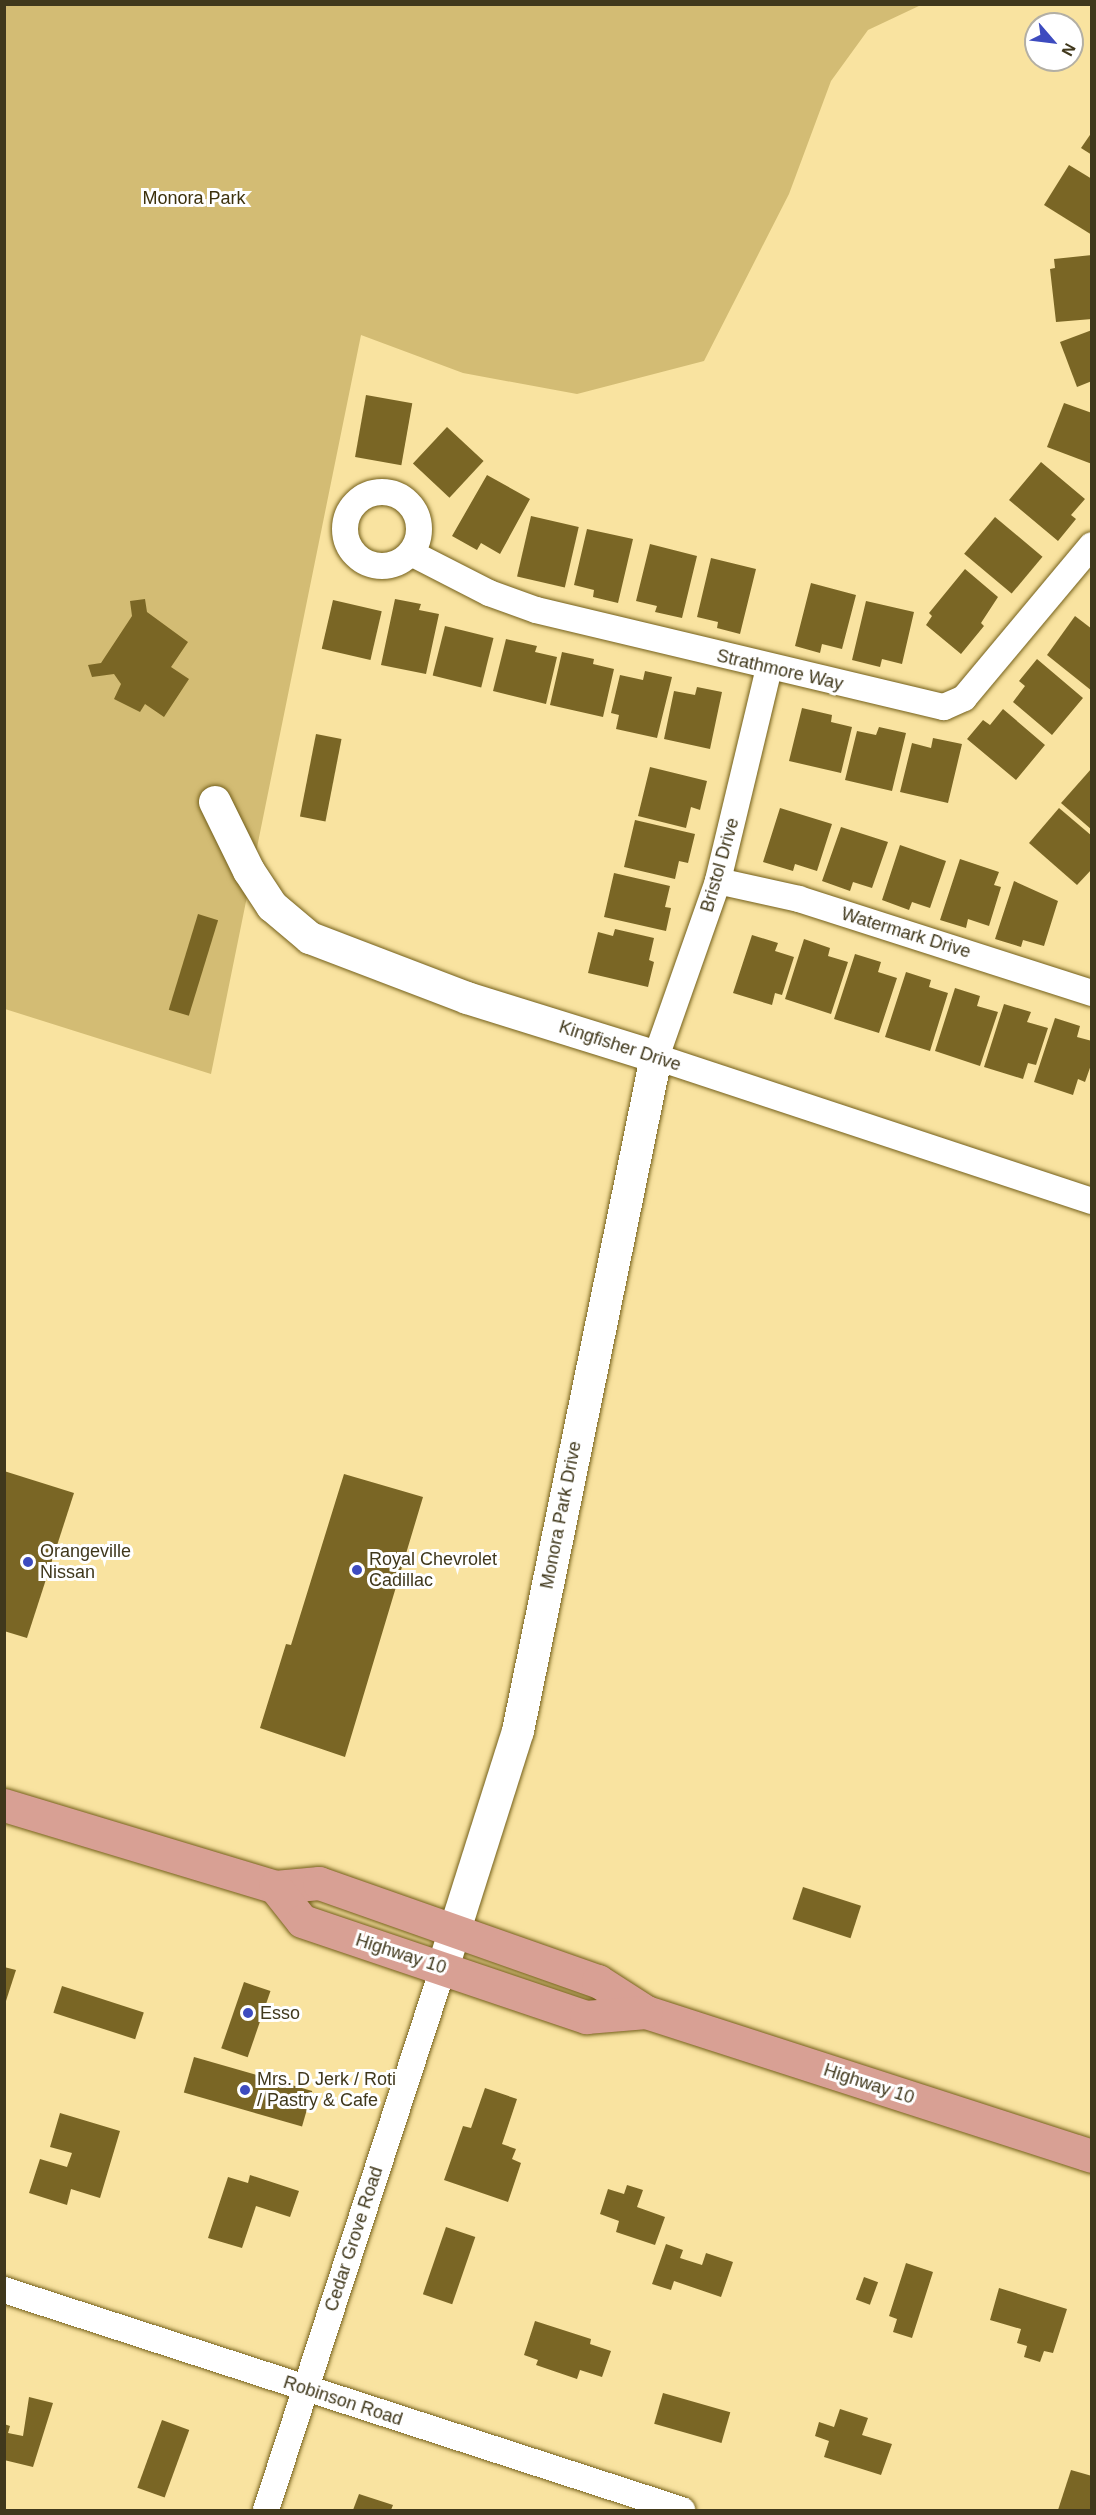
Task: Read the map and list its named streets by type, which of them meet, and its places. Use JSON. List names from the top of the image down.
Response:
{
  "streets": {
    "highway": ["Highway 10"],
    "street": [
      "Strathmore Way",
      "Bristol Drive",
      "Watermark Drive",
      "Kingfisher Drive",
      "Monora Park Drive",
      "Cedar Grove Road",
      "Robinson Road"
    ]
  },
  "crossings": [
    ["Strathmore Way", "Bristol Drive"],
    ["Bristol Drive", "Watermark Drive"],
    ["Bristol Drive", "Kingfisher Drive"],
    ["Bristol Drive", "Monora Park Drive"],
    ["Kingfisher Drive", "Monora Park Drive"],
    ["Monora Park Drive", "Highway 10"],
    ["Monora Park Drive", "Cedar Grove Road"],
    ["Highway 10", "Cedar Grove Road"],
    ["Cedar Grove Road", "Robinson Road"]
  ],
  "parks": ["Monora Park"],
  "places": [
    "Orangeville Nissan",
    "Royal Chevrolet Cadillac",
    "Esso",
    "Mrs. D Jerk / Roti / Pastry & Cafe"
  ],
  "north": "bottom right"
}
